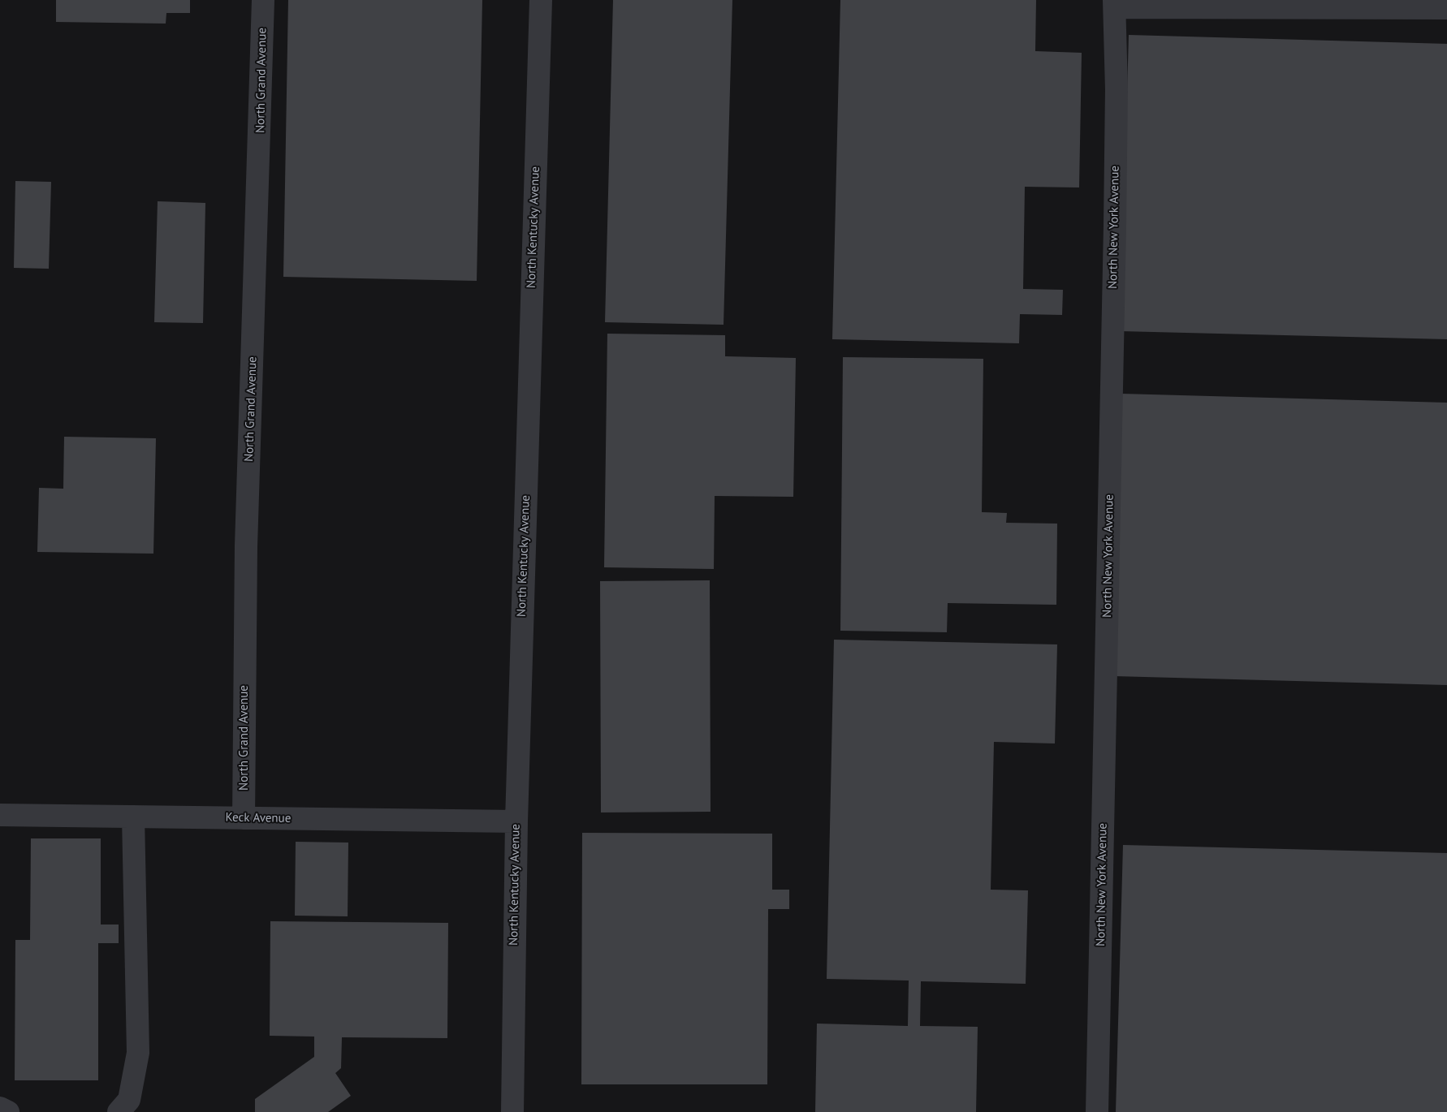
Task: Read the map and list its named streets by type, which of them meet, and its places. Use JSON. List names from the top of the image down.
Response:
{
  "streets": {
    "street": [
      "North Grand Avenue",
      "North Kentucky Avenue",
      "North New York Avenue",
      "Keck Avenue"
    ]
  },
  "crossings": [
    ["North Grand Avenue", "Keck Avenue"],
    ["North Kentucky Avenue", "Keck Avenue"]
  ]
}
